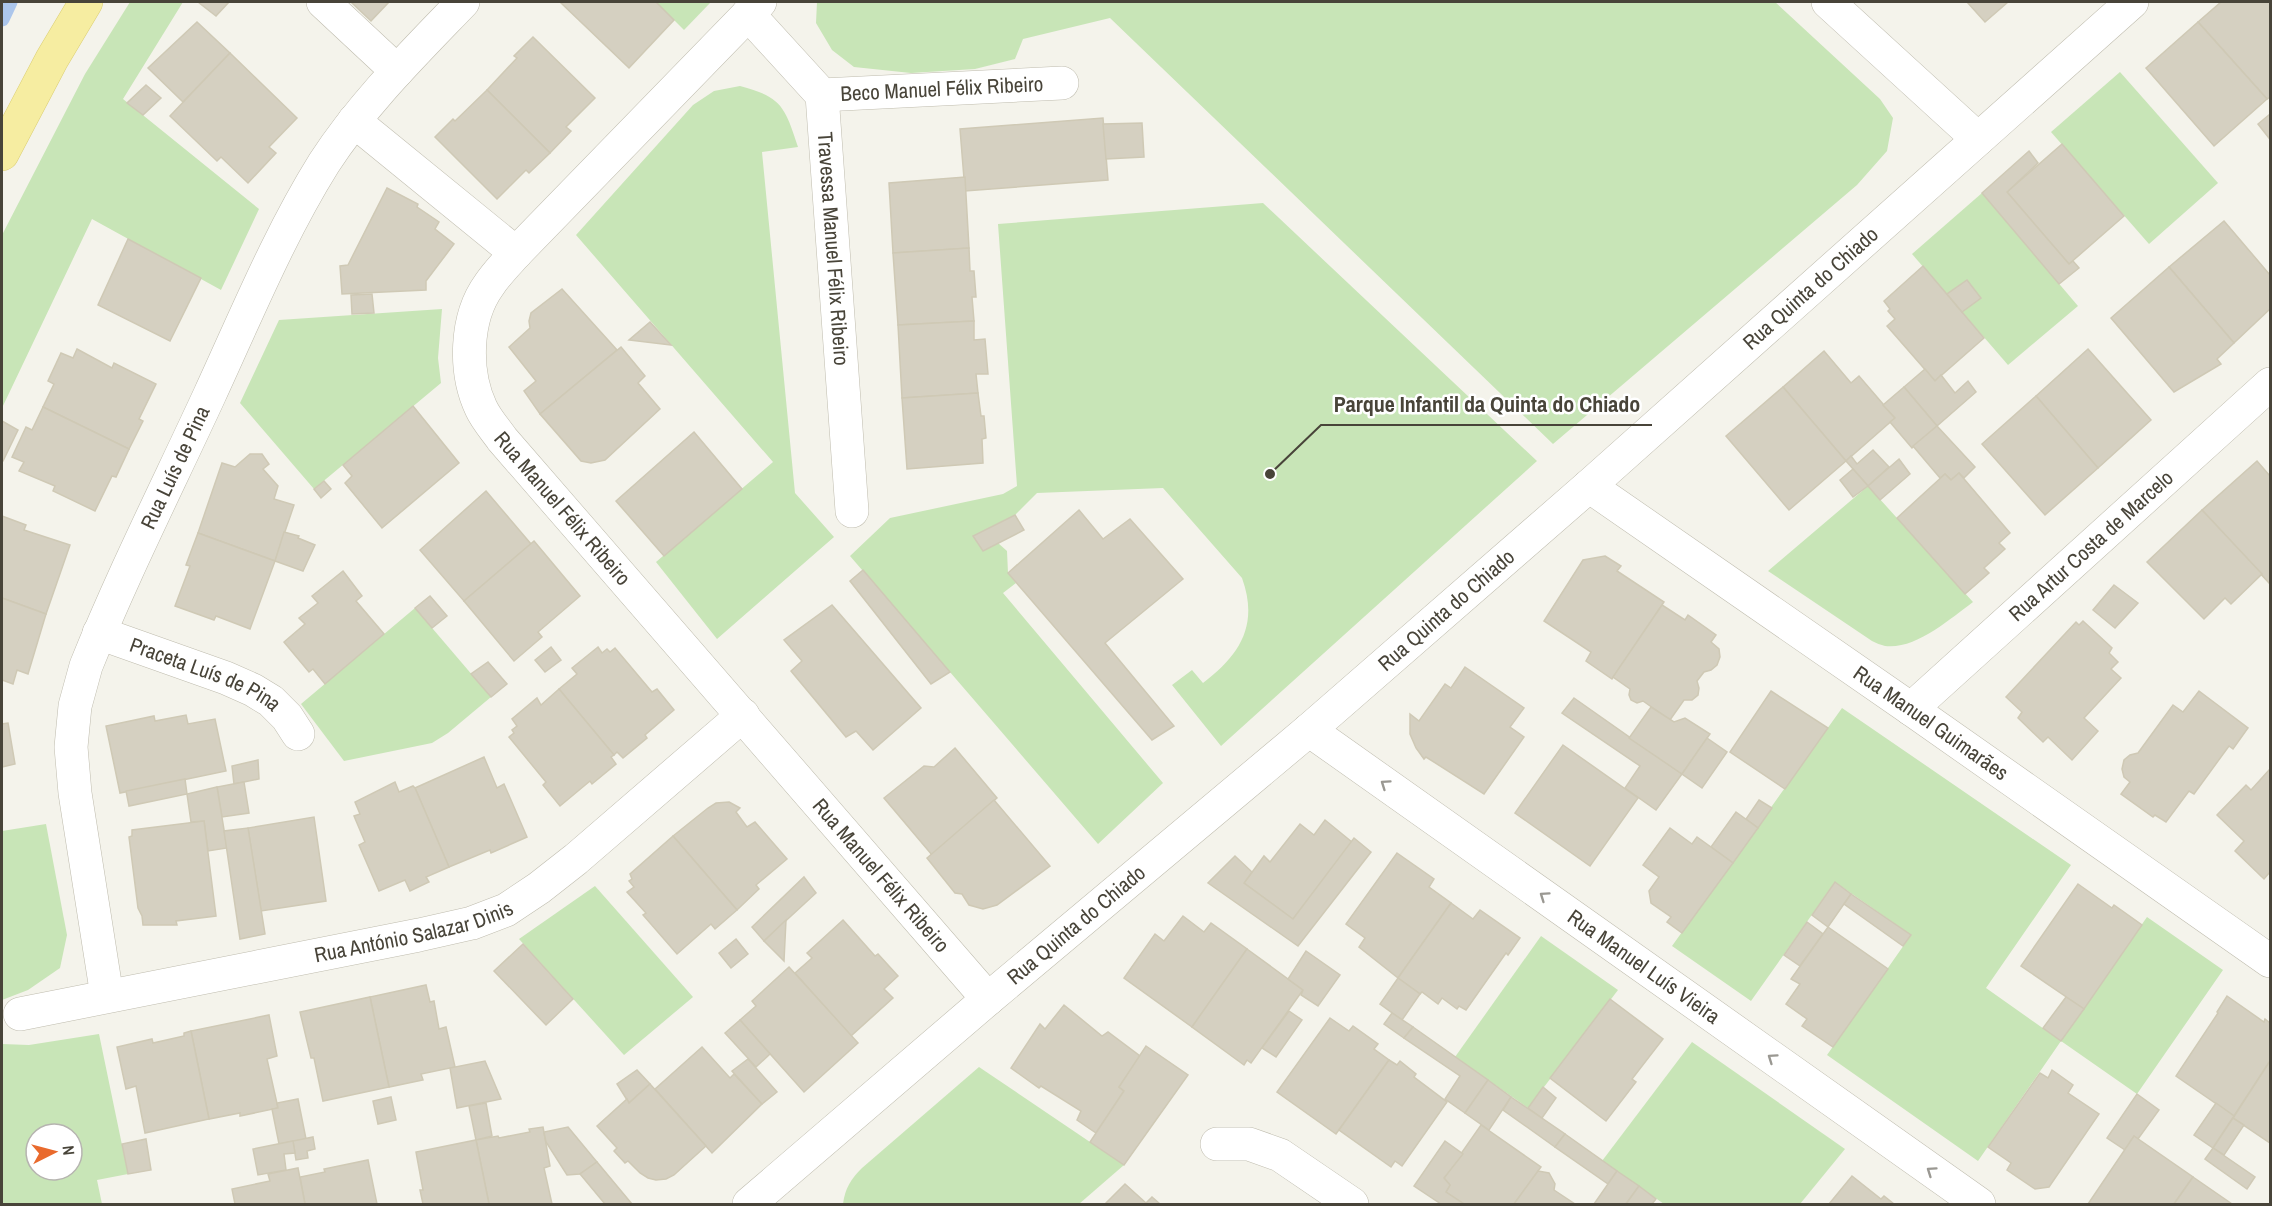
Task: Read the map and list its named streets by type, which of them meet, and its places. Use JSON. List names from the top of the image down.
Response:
{
  "streets": {
    "street": [
      "Beco Manuel Félix Ribeiro",
      "Travessa Manuel Félix Ribeiro",
      "Rua Quinta do Chiado",
      "Rua Luís de Pina",
      "Rua Manuel Félix Ribeiro",
      "Rua Artur Costa de Marcelo",
      "Praceta Luís de Pina",
      "Rua Manuel Guimarães",
      "Rua António Salazar Dinis",
      "Rua Manuel Luís Vieira"
    ]
  },
  "crossings": [
    ["Beco Manuel Félix Ribeiro", "Travessa Manuel Félix Ribeiro"],
    ["Rua Quinta do Chiado", "Rua Manuel Félix Ribeiro"],
    ["Rua Quinta do Chiado", "Rua Manuel Guimarães"],
    ["Rua Quinta do Chiado", "Rua Manuel Luís Vieira"],
    ["Rua Luís de Pina", "Praceta Luís de Pina"],
    ["Rua Luís de Pina", "Rua António Salazar Dinis"],
    ["Rua Manuel Félix Ribeiro", "Rua António Salazar Dinis"],
    ["Rua Artur Costa de Marcelo", "Rua Manuel Guimarães"]
  ],
  "one_way": ["Rua Manuel Luís Vieira"],
  "places": ["Parque Infantil da Quinta do Chiado"],
  "north": "right"
}
